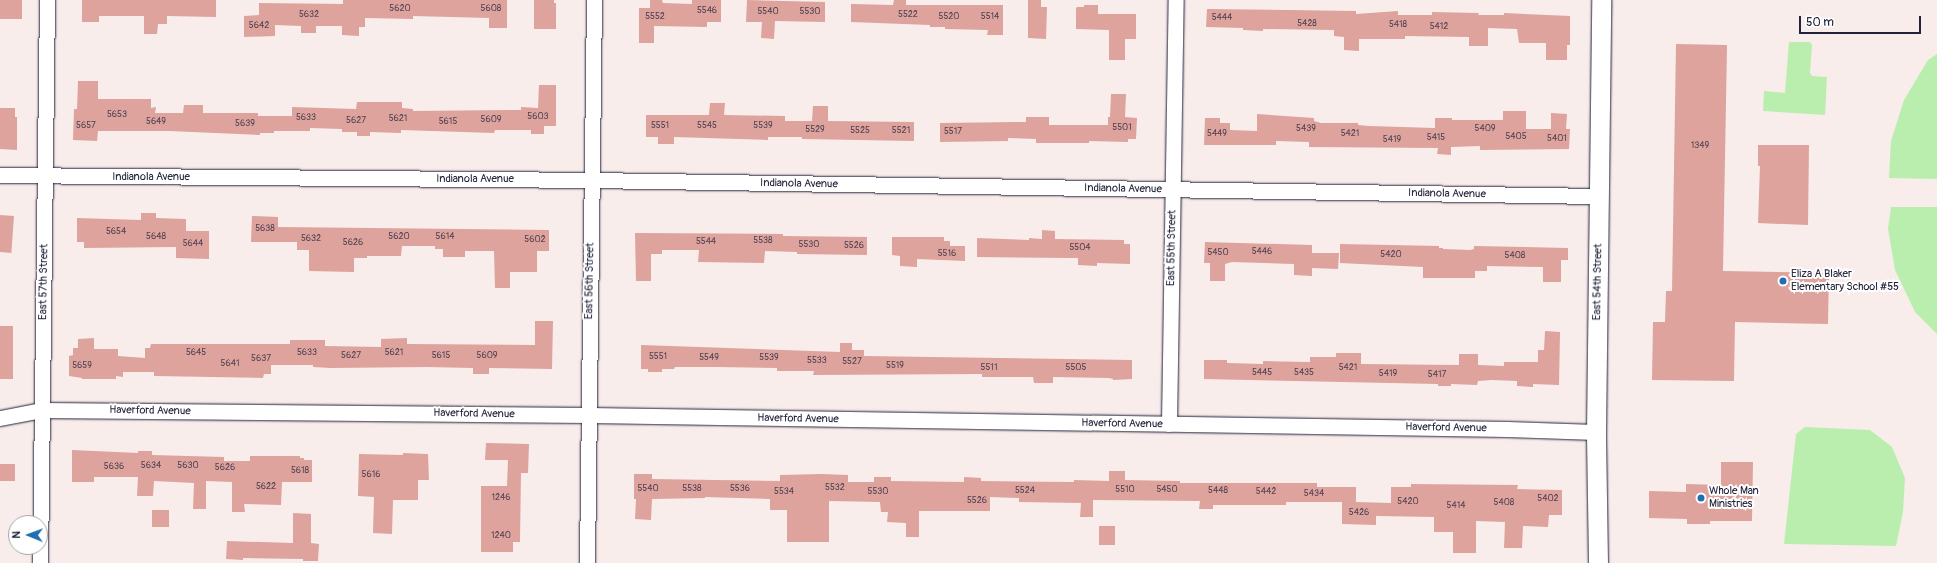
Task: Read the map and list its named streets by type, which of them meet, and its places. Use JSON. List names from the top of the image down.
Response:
{
  "streets": {
    "street": [
      "Indianola Avenue",
      "East 55th Street",
      "East 56th Street",
      "East 57th Street",
      "East 54th Street",
      "Haverford Avenue"
    ]
  },
  "crossings": [
    ["Indianola Avenue", "East 55th Street"],
    ["Indianola Avenue", "East 56th Street"],
    ["Indianola Avenue", "East 57th Street"],
    ["Indianola Avenue", "East 54th Street"],
    ["East 55th Street", "Haverford Avenue"],
    ["East 56th Street", "Haverford Avenue"],
    ["East 57th Street", "Haverford Avenue"],
    ["East 54th Street", "Haverford Avenue"]
  ],
  "places": ["Eliza A Blaker Elementary School #55", "Whole Man Ministries"],
  "house_numbers": [
    "5620",
    "5608",
    "5546",
    "5540",
    "5530",
    "5632",
    "5522",
    "5552",
    "5520",
    "5514",
    "5444",
    "5428",
    "5418",
    "5642",
    "5412",
    "5653",
    "5603",
    "5633",
    "5621",
    "5609",
    "5627",
    "5649",
    "5615",
    "5639",
    "5657",
    "5551",
    "5545",
    "5539",
    "5501",
    "5439",
    "5409",
    "5529",
    "5525",
    "5521",
    "5517",
    "5449",
    "5421",
    "5405",
    "5415",
    "5401",
    "5419",
    "1349",
    "5638",
    "5654",
    "5648",
    "5620",
    "5614",
    "5632",
    "5602",
    "5538",
    "5544",
    "5626",
    "5644",
    "5530",
    "5526",
    "5504",
    "5446",
    "5450",
    "5516",
    "5420",
    "5408",
    "5645",
    "5633",
    "5621",
    "5627",
    "5615",
    "5609",
    "5551",
    "5549",
    "5539",
    "5637",
    "5533",
    "5527",
    "5641",
    "5659",
    "5519",
    "5511",
    "5505",
    "5421",
    "5445",
    "5435",
    "5419",
    "5417",
    "5634",
    "5630",
    "5636",
    "5626",
    "5618",
    "5616",
    "5622",
    "5532",
    "5540",
    "5538",
    "5536",
    "5510",
    "5450",
    "5524",
    "5448",
    "5534",
    "5530",
    "5442",
    "5434",
    "1246",
    "5402",
    "5526",
    "5420",
    "5408",
    "5414",
    "5426",
    "1240"
  ],
  "scale_bar": "50 m",
  "north": "left"
}
